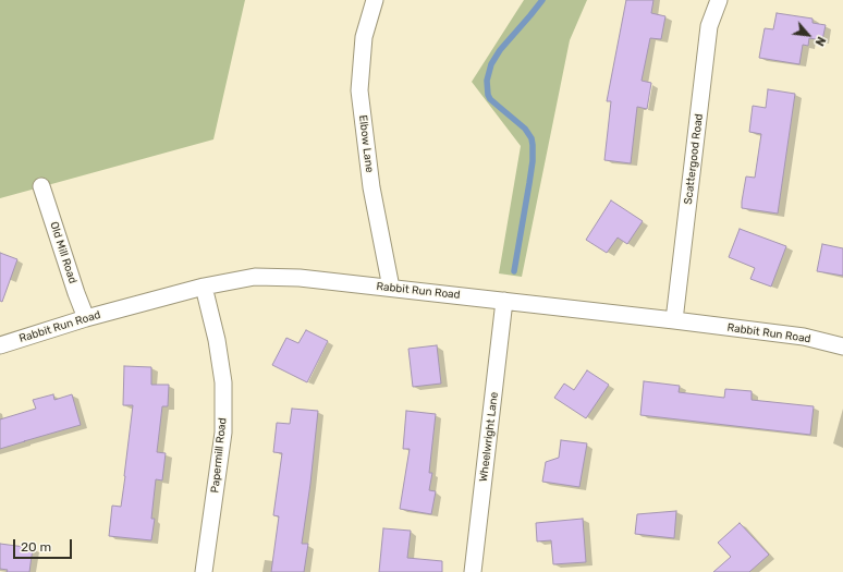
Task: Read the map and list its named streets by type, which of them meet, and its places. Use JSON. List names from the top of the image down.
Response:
{
  "streets": {
    "street": [
      "Elbow Lane",
      "Scattergood Road",
      "Old Mill Road",
      "Rabbit Run Road",
      "Wheelwright Lane",
      "Papermill Road"
    ]
  },
  "crossings": [
    ["Elbow Lane", "Rabbit Run Road"],
    ["Scattergood Road", "Rabbit Run Road"],
    ["Old Mill Road", "Rabbit Run Road"],
    ["Rabbit Run Road", "Wheelwright Lane"],
    ["Rabbit Run Road", "Papermill Road"]
  ],
  "scale_bar": "20 m",
  "north": "bottom right"
}
